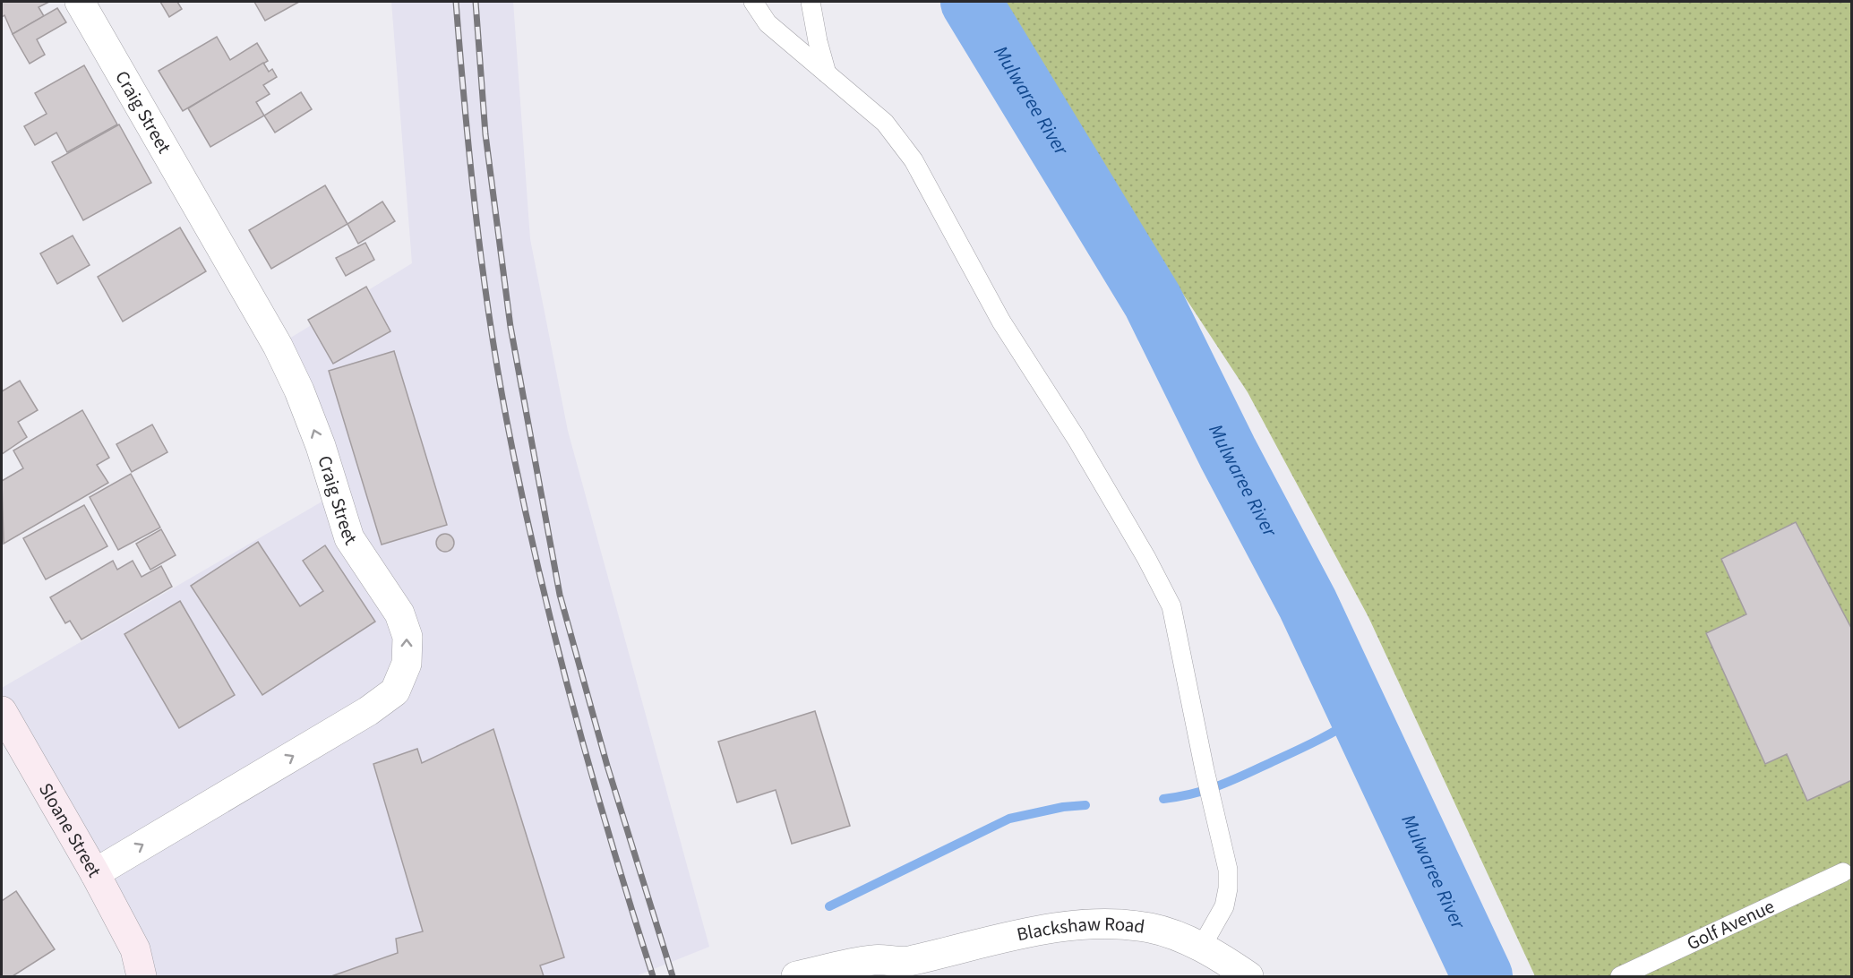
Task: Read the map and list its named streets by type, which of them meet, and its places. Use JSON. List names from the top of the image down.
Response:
{
  "streets": {
    "street": ["Craig Street", "Sloane Street", "Blackshaw Road"],
    "lane": ["Golf Avenue"]
  },
  "crossings": [
    ["Craig Street", "Sloane Street"]
  ],
  "water": ["Mulwaree River"]
}
